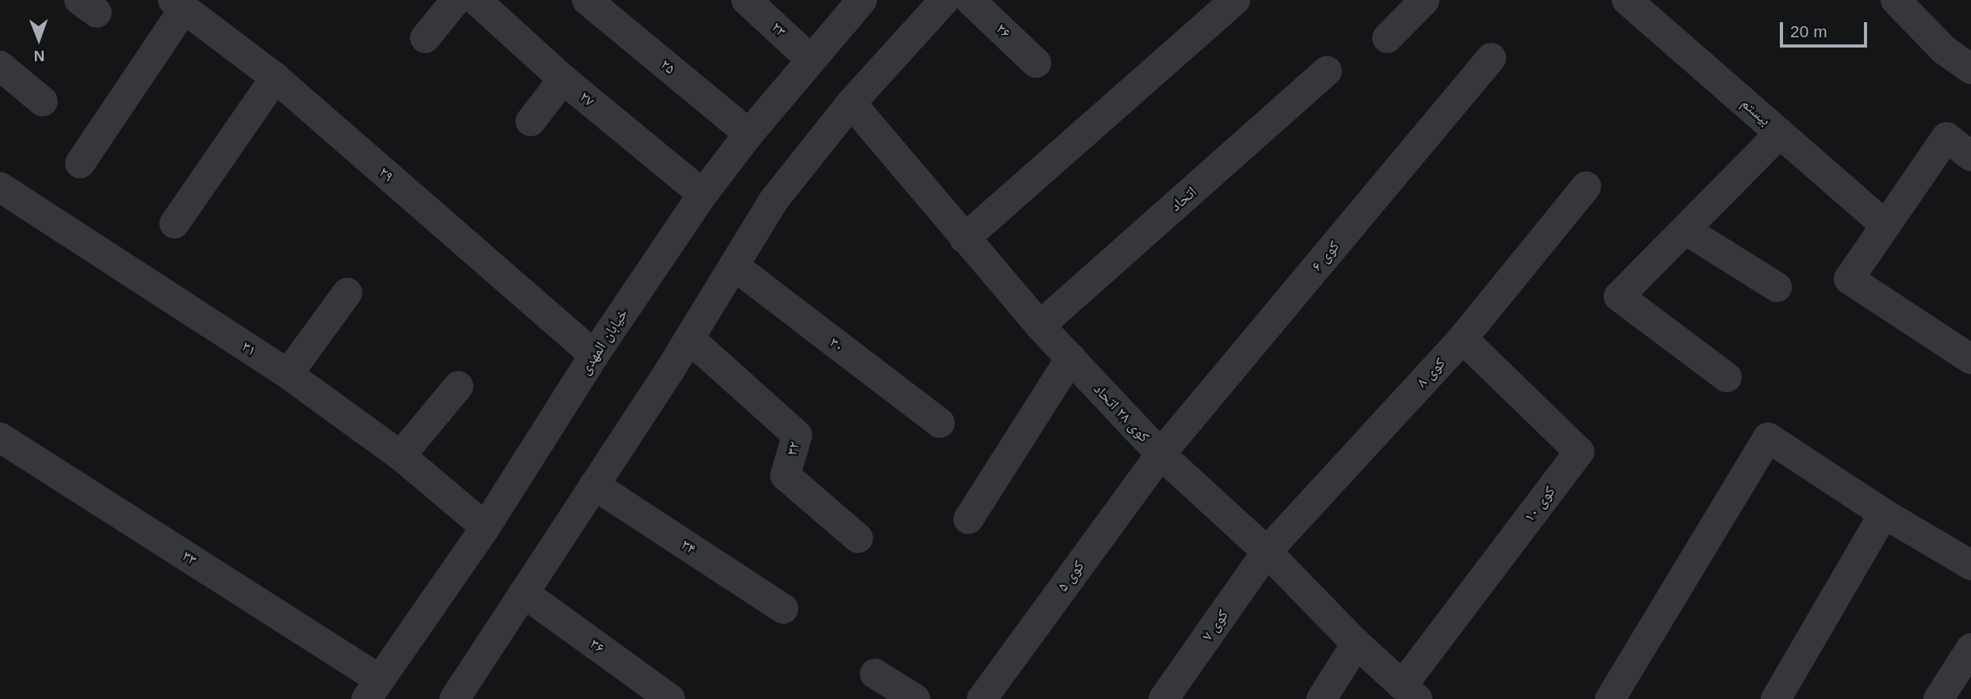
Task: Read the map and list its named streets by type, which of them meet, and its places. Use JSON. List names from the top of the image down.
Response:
{
  "streets": {
    "street": [
      "۲۳",
      "۲۶",
      "۲۵",
      "۲۷",
      "بیستم",
      "۲۹",
      "اتحاد",
      "کوی ۶",
      "خیابان المهدی",
      "۳۰",
      "۳۱",
      "کوی ۸",
      "کوی ۲۸ اتحاد",
      "۳۲",
      "کوی ۱۰",
      "۳۴",
      "۳۳",
      "کوی ۵",
      "کوی ۷",
      "۳۶"
    ]
  },
  "crossings": [
    ["۲۳", "خیابان المهدی"],
    ["۲۵", "خیابان المهدی"],
    ["۲۷", "خیابان المهدی"],
    ["۲۹", "خیابان المهدی"],
    ["اتحاد", "کوی ۲۸ اتحاد"],
    ["کوی ۶", "کوی ۲۸ اتحاد"],
    ["کوی ۶", "کوی ۵"],
    ["خیابان المهدی", "۳۱"],
    ["خیابان المهدی", "۳۳"],
    ["کوی ۸", "کوی ۲۸ اتحاد"],
    ["کوی ۸", "کوی ۱۰"],
    ["کوی ۸", "کوی ۷"],
    ["کوی ۲۸ اتحاد", "کوی ۱۰"],
    ["کوی ۲۸ اتحاد", "کوی ۵"],
    ["کوی ۲۸ اتحاد", "کوی ۷"]
  ],
  "scale_bar": "20 m",
  "north": "bottom"
}
